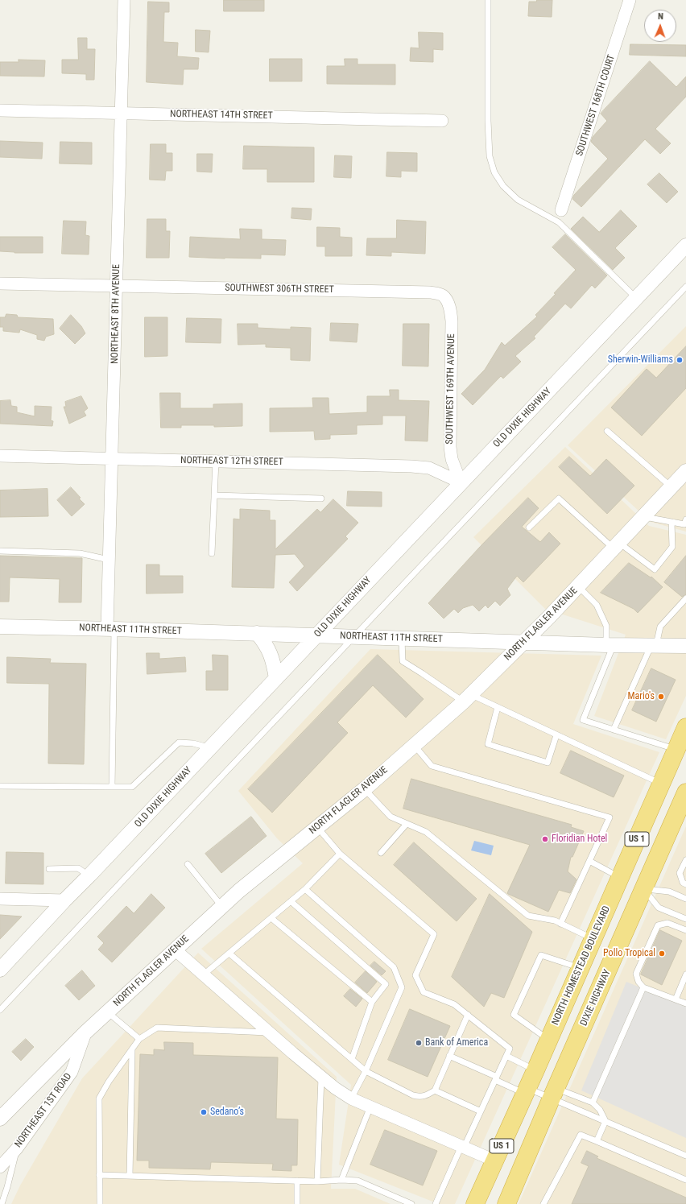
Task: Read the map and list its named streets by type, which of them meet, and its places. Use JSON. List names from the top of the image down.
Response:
{
  "streets": {
    "highway": ["US 1", "NORTH HOMESTEAD BOULEVARD", "DIXIE HIGHWAY"],
    "street": [
      "SOUTHWEST 168TH COURT",
      "NORTHEAST 14TH STREET",
      "SOUTHWEST 306TH STREET",
      "NORTHEAST 8TH AVENUE",
      "SOUTHWEST 169TH AVENUE",
      "OLD DIXIE HIGHWAY",
      "NORTHEAST 12TH STREET",
      "NORTH FLAGLER AVENUE",
      "NORTHEAST 11TH STREET",
      "NORTHEAST 1ST ROAD"
    ]
  },
  "crossings": [
    ["NORTHEAST 14TH STREET", "NORTHEAST 8TH AVENUE"],
    ["SOUTHWEST 306TH STREET", "NORTHEAST 8TH AVENUE"],
    ["SOUTHWEST 306TH STREET", "SOUTHWEST 169TH AVENUE"],
    ["NORTHEAST 8TH AVENUE", "NORTHEAST 12TH STREET"],
    ["NORTHEAST 8TH AVENUE", "NORTHEAST 11TH STREET"],
    ["SOUTHWEST 169TH AVENUE", "OLD DIXIE HIGHWAY"],
    ["SOUTHWEST 169TH AVENUE", "NORTHEAST 12TH STREET"],
    ["OLD DIXIE HIGHWAY", "NORTHEAST 12TH STREET"],
    ["OLD DIXIE HIGHWAY", "NORTHEAST 11TH STREET"],
    ["NORTH FLAGLER AVENUE", "NORTHEAST 11TH STREET"],
    ["NORTH FLAGLER AVENUE", "NORTHEAST 1ST ROAD"]
  ],
  "places": [
    "Sherwin-Williams",
    "Mario's",
    "Floridian Hotel",
    "Pollo Tropical",
    "Bank of America",
    "Sedano’s"
  ],
  "north": "top"
}
